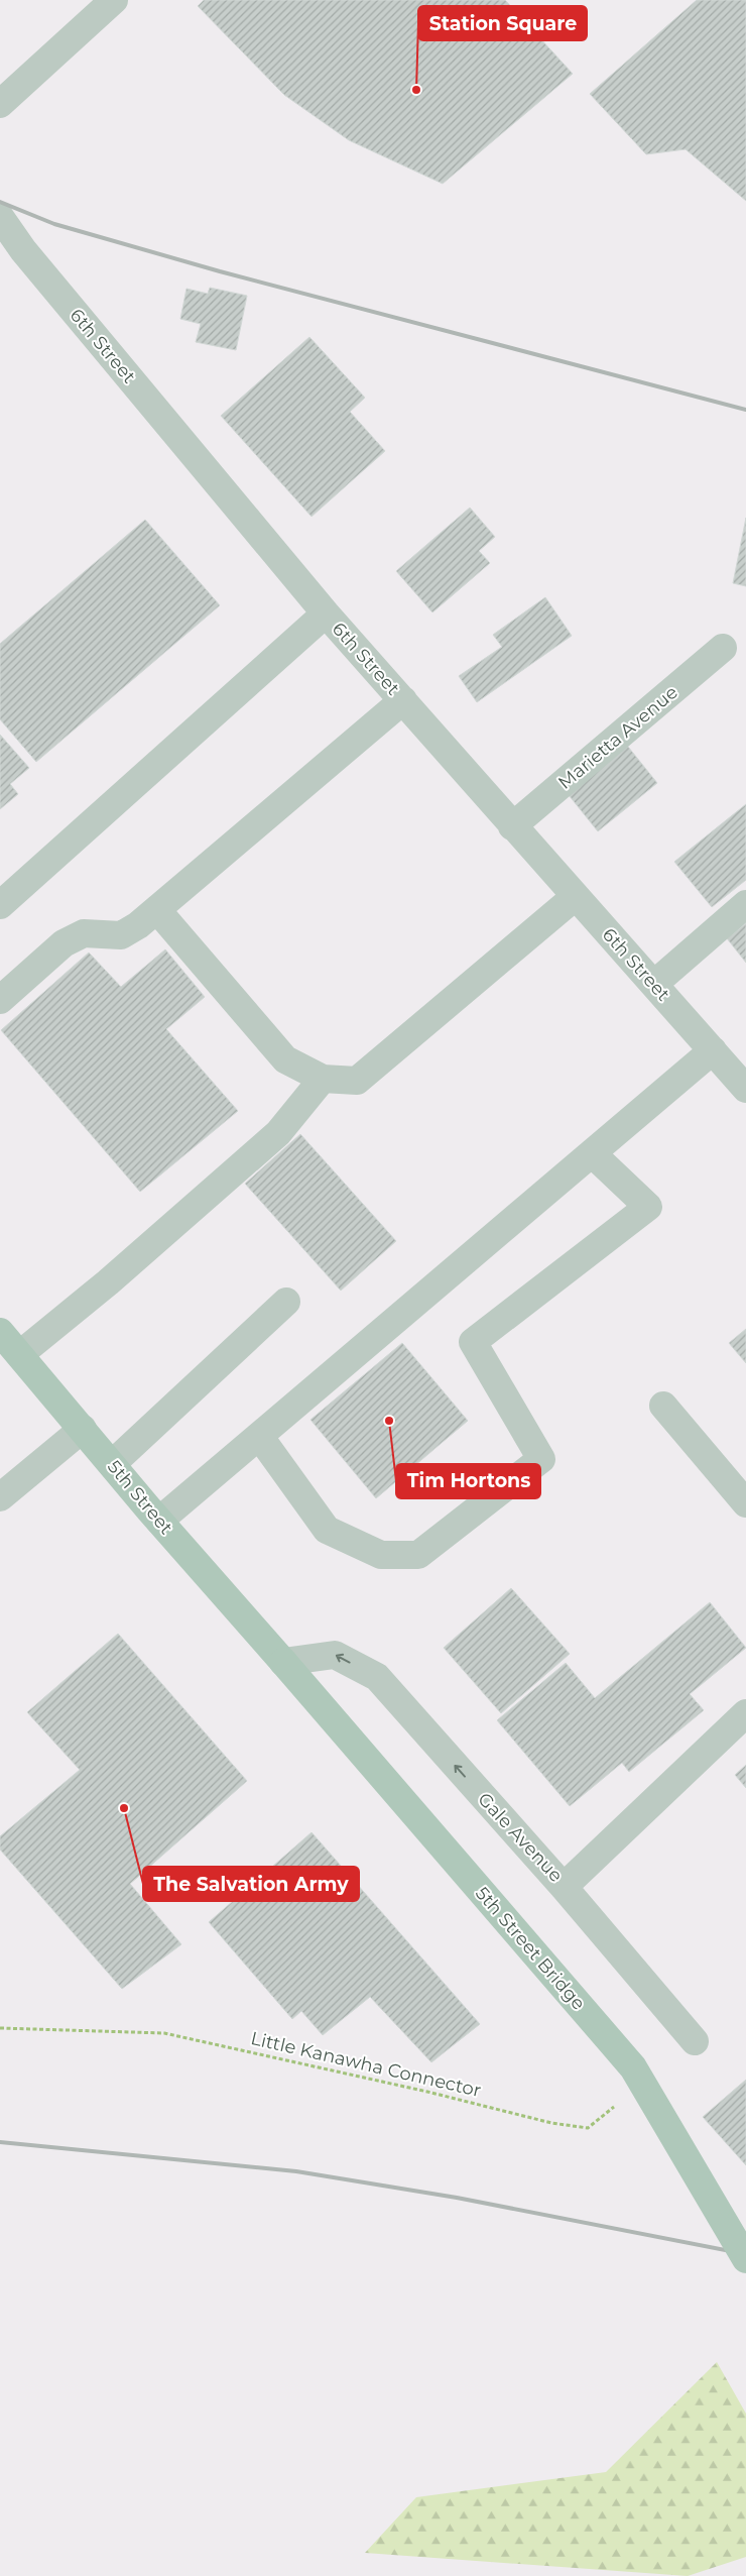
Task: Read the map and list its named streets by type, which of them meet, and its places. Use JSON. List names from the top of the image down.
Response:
{
  "streets": {
    "main road": ["5th Street", "5th Street Bridge"],
    "street": ["6th Street", "Marietta Avenue", "Gale Avenue"],
    "path": ["Little Kanawha Connector"]
  },
  "crossings": [
    ["6th Street", "Marietta Avenue"],
    ["5th Street", "Gale Avenue"],
    ["5th Street", "5th Street Bridge"],
    ["Gale Avenue", "5th Street Bridge"]
  ],
  "one_way": ["Gale Avenue"],
  "places": ["Station Square", "Tim Hortons", "The Salvation Army"]
}
